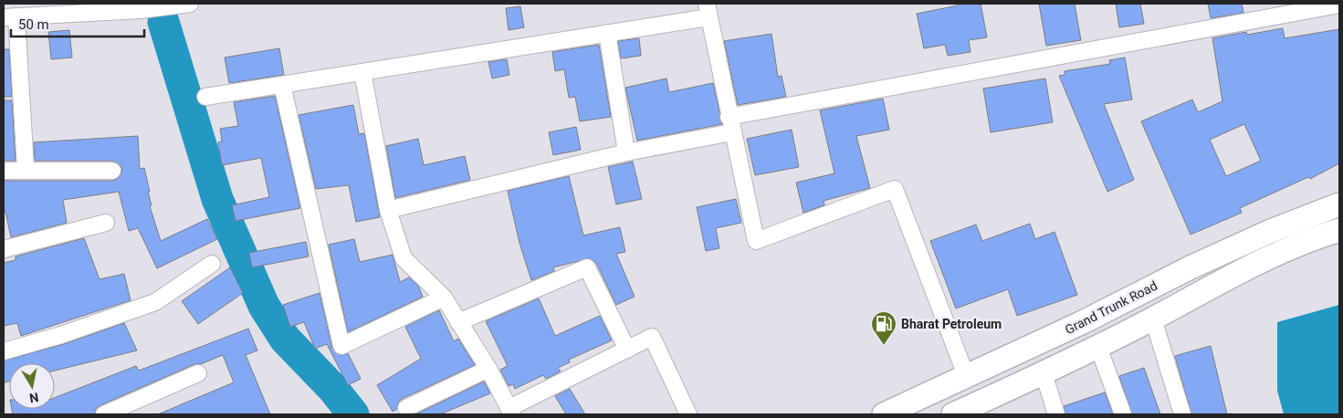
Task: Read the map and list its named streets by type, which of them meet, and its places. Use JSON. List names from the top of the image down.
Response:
{
  "streets": {
    "main road": ["Grand Trunk Road"]
  },
  "places": {
    "fuel station": ["Bharat Petroleum"]
  },
  "scale_bar": "50 m",
  "north": "bottom"
}
